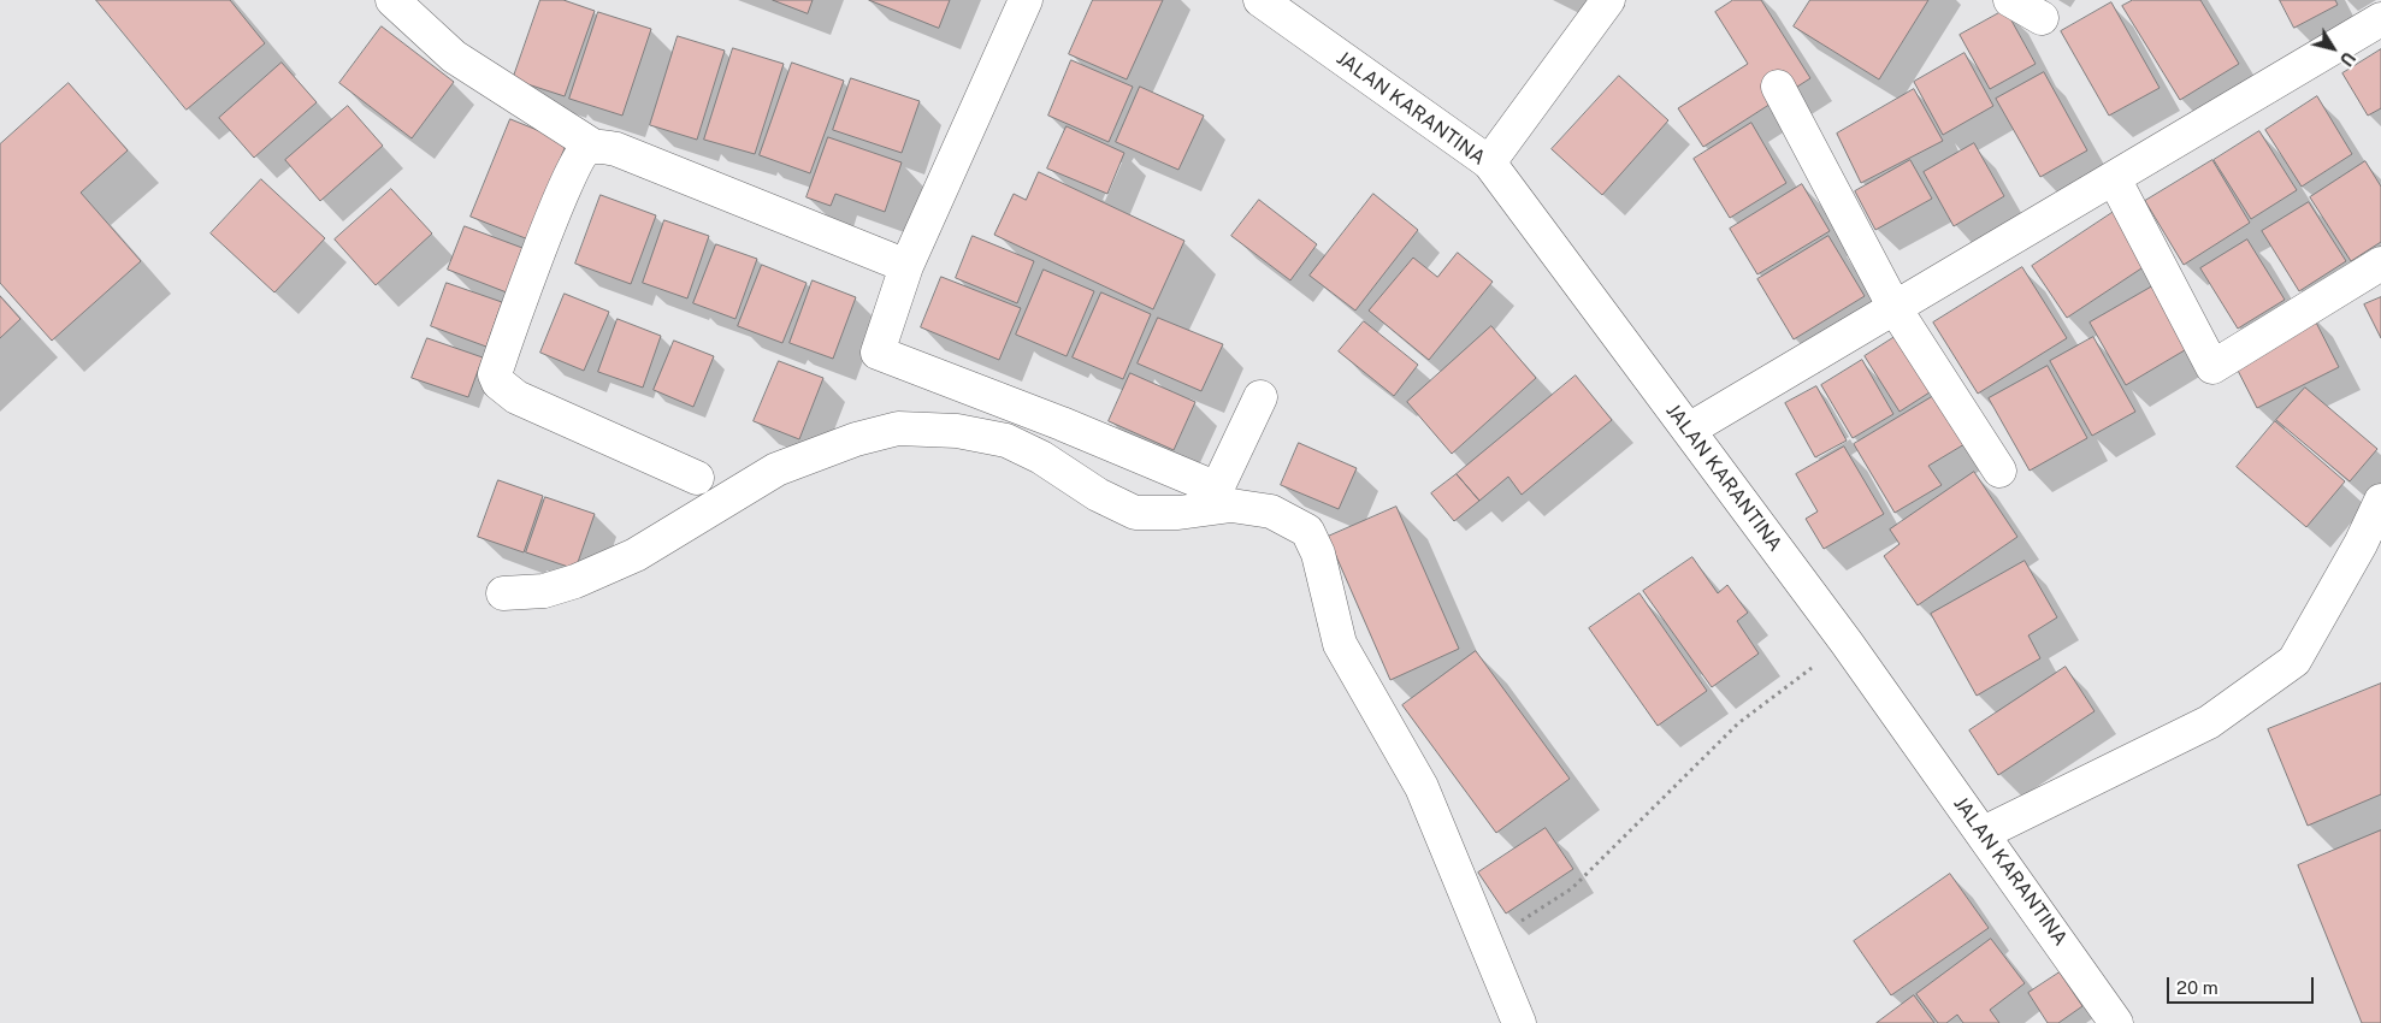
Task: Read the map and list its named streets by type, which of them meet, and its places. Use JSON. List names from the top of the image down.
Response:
{
  "streets": {
    "street": ["JALAN KARANTINA"]
  },
  "scale_bar": "20 m",
  "north": "bottom right"
}
